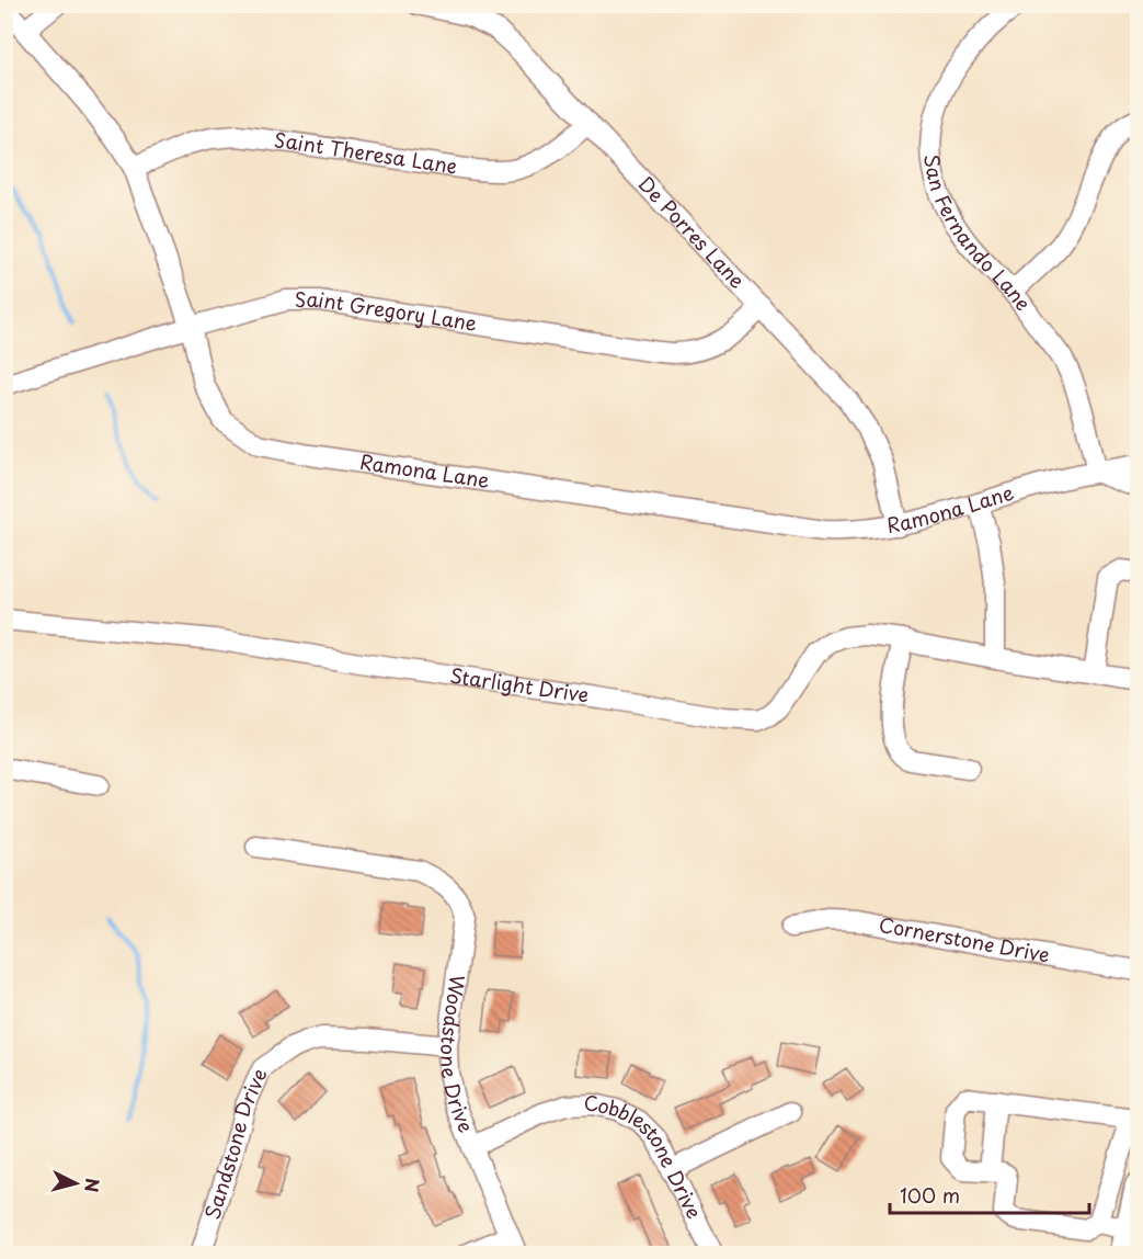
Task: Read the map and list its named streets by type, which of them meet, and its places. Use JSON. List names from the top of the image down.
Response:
{
  "streets": {
    "street": [
      "Saint Theresa Lane",
      "San Fernando Lane",
      "De Porres Lane",
      "Saint Gregory Lane",
      "Ramona Lane",
      "Starlight Drive",
      "Cornerstone Drive",
      "Woodstone Drive",
      "Sandstone Drive",
      "Cobblestone Drive"
    ]
  },
  "crossings": [
    ["Saint Theresa Lane", "De Porres Lane"],
    ["Saint Theresa Lane", "Ramona Lane"],
    ["San Fernando Lane", "Ramona Lane"],
    ["De Porres Lane", "Saint Gregory Lane"],
    ["De Porres Lane", "Ramona Lane"],
    ["Saint Gregory Lane", "Ramona Lane"],
    ["Woodstone Drive", "Sandstone Drive"],
    ["Woodstone Drive", "Cobblestone Drive"]
  ],
  "scale_bar": "100 m",
  "north": "right"
}
